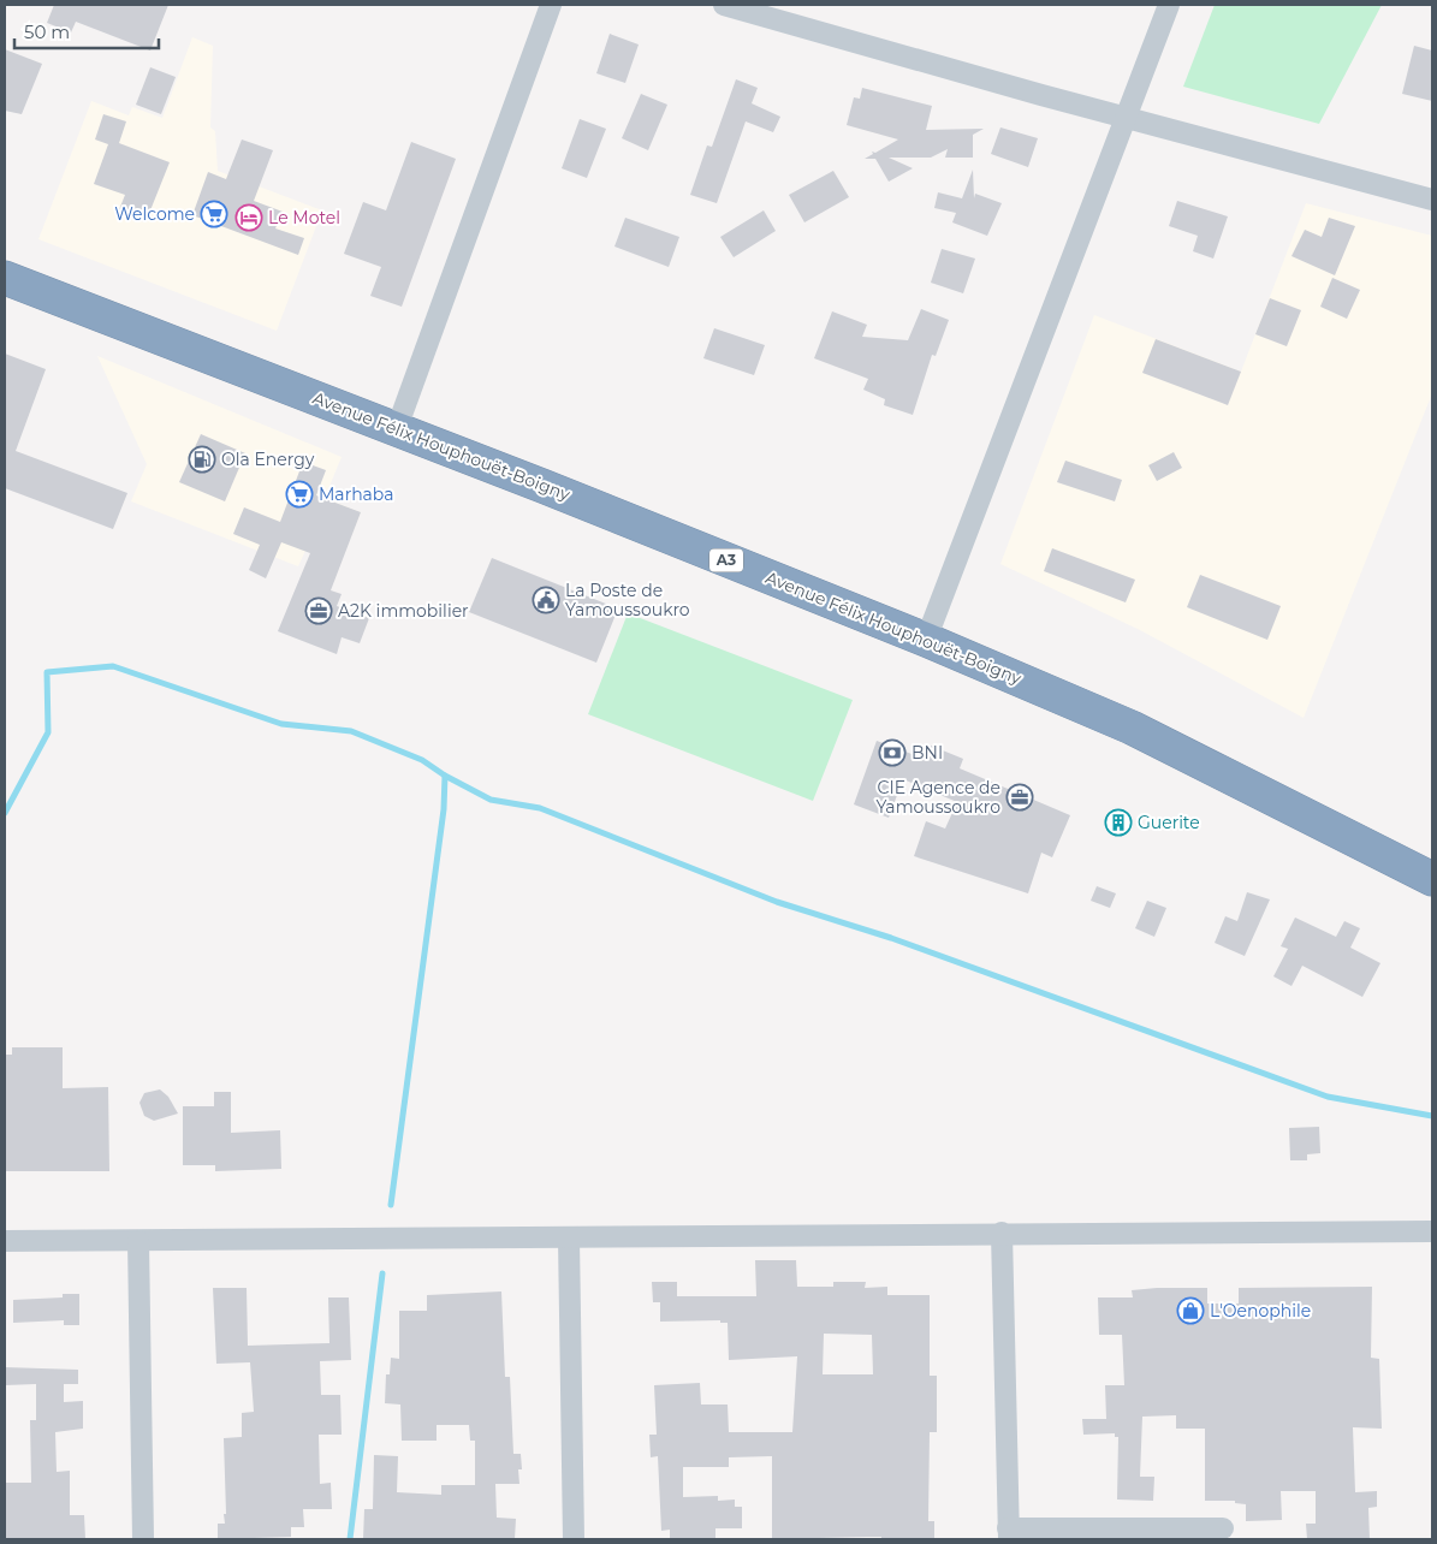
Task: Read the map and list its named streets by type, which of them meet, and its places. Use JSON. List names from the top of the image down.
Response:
{
  "streets": {
    "highway": ["Avenue Félix Houphouët-Boigny", "A3"]
  },
  "places": {
    "supermarket": ["Welcome", "Marhaba"],
    "hotel": ["Le Motel"],
    "fuel station": ["Ola Energy"],
    "public building": ["La Poste de Yamoussoukro"],
    "office": ["A2K immobilier", "CIE Agence de Yamoussoukro"],
    "bank": ["BNI"],
    "building": ["Guerite"],
    "shop": ["L'Oenophile"]
  },
  "scale_bar": "50 m"
}
